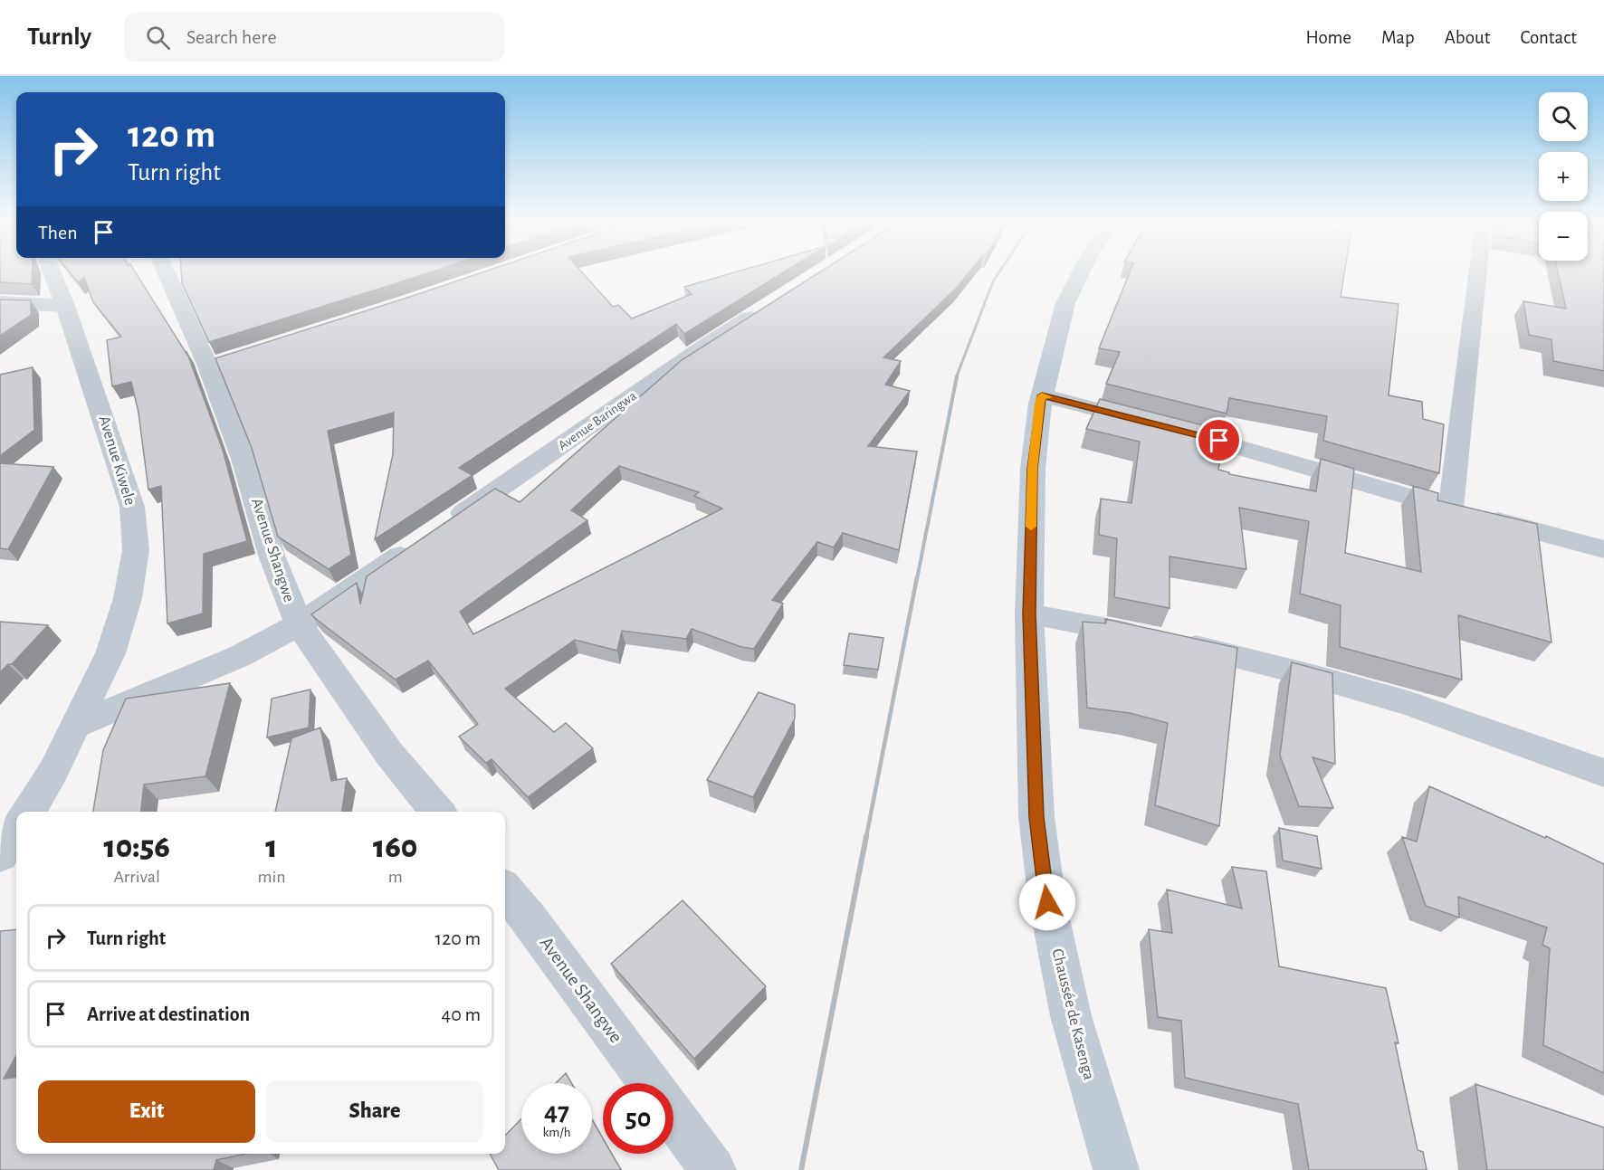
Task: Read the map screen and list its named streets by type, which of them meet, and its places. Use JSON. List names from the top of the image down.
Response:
{
  "streets": {
    "main road": ["Chaussée de Kasenga"],
    "street": ["Avenue Baringwa", "Avenue Kiwele", "Avenue Shangwe"]
  },
  "page": {
    "header": "Turnly",
    "search": "Search here",
    "nav": [
      "Home",
      "Map",
      "About",
      "Contact"
    ],
    "map_buttons": ["+", "−"],
    "turn": ["120 m", "Turn right"],
    "then": "Then",
    "eta": [
      "10:56",
      "Arrival",
      "1",
      "min",
      "160",
      "m"
    ],
    "list": [
      {
        "name": "Turn right",
        "value": "120 m"
      },
      {
        "name": "Arrive at destination",
        "value": "40 m"
      }
    ],
    "buttons": ["Exit", "Share"],
    "speed": "47 km/h",
    "limit": "50"
  }
}
